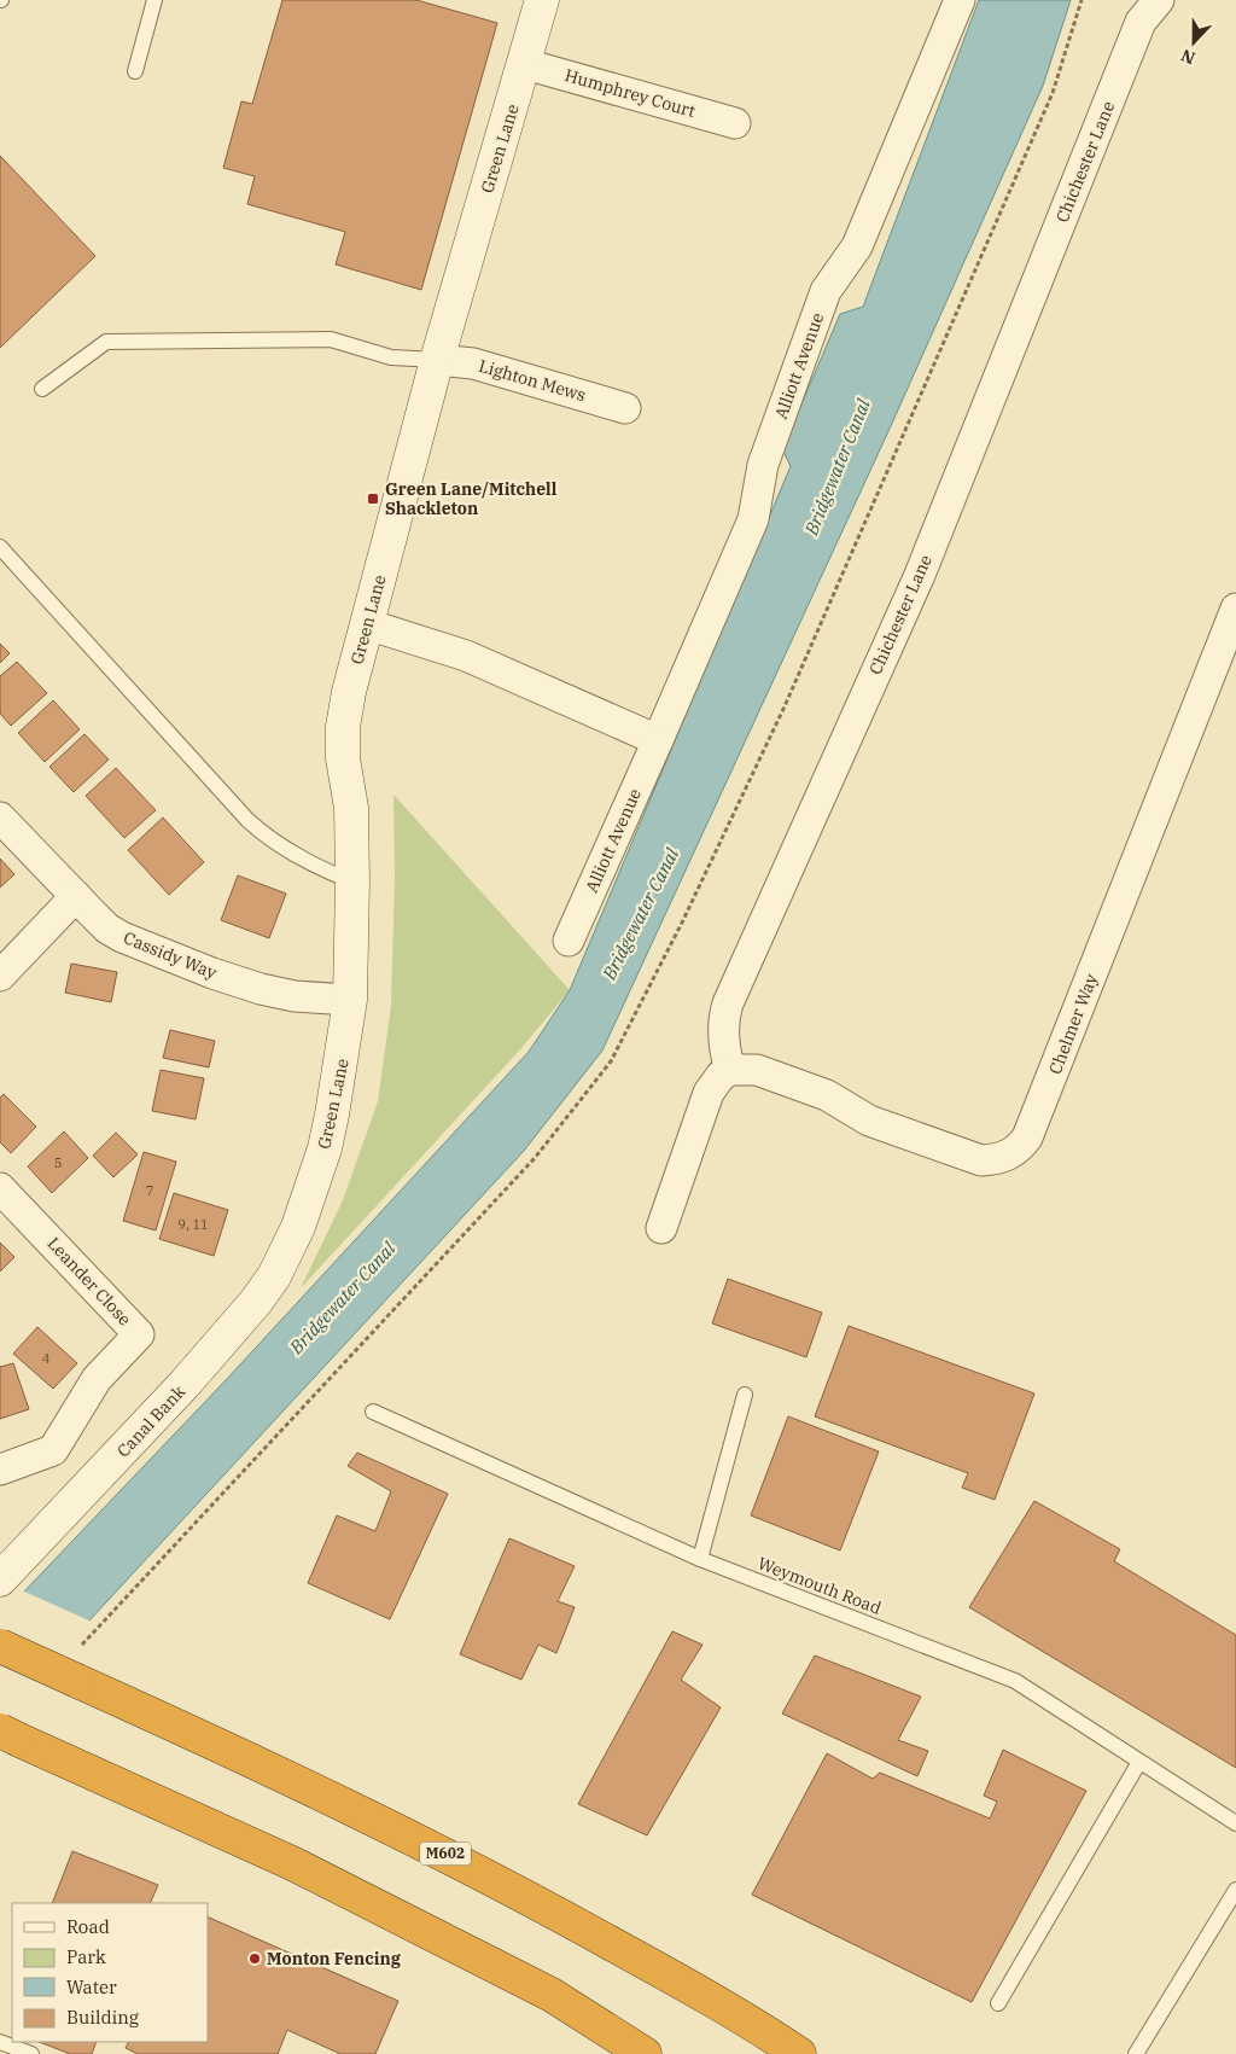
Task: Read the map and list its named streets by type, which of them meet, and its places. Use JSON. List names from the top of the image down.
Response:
{
  "streets": {
    "highway": ["M602"],
    "main road": ["Green Lane", "Canal Bank"],
    "street": [
      "Humphrey Court",
      "Chichester Lane",
      "Alliott Avenue",
      "Lighton Mews",
      "Cassidy Way",
      "Chelmer Way",
      "Leander Close"
    ],
    "lane": ["Weymouth Road"]
  },
  "crossings": [
    ["Humphrey Court", "Green Lane"],
    ["Green Lane", "Lighton Mews"],
    ["Green Lane", "Cassidy Way"],
    ["Green Lane", "Canal Bank"],
    ["Chichester Lane", "Chelmer Way"]
  ],
  "water": ["Bridgewater Canal"],
  "places": {
    "transit": ["Green Lane/Mitchell Shackleton"],
    "other": ["Monton Fencing"]
  },
  "house_numbers": [
    "5",
    "7",
    "9, 11",
    "4"
  ],
  "legend": [
    "Road",
    "Park",
    "Water",
    "Building"
  ],
  "north": "bottom"
}
